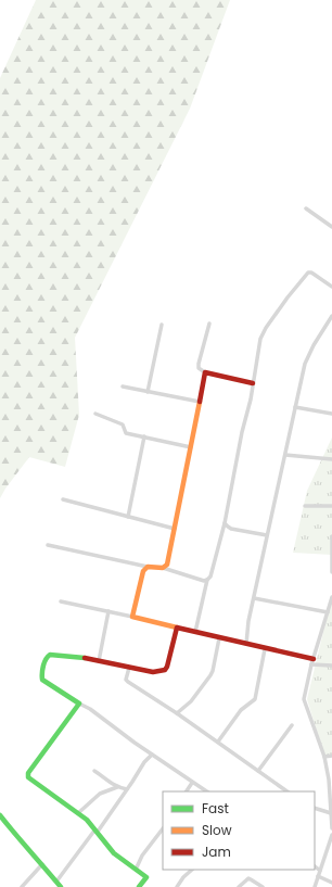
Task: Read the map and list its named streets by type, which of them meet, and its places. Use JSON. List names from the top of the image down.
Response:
{
  "legend": ["Fast", "Slow", "Jam"]
}
